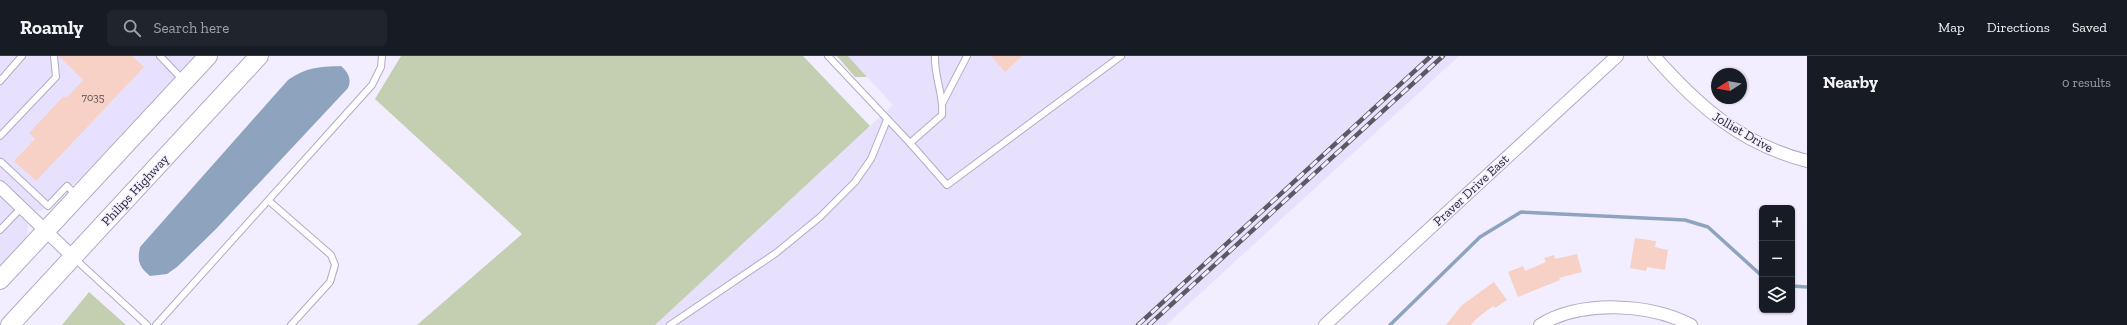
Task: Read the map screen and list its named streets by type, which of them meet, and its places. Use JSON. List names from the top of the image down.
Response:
{
  "streets": {
    "main road": ["Philips Highway"],
    "street": ["Jolliet Drive", "Praver Drive East"]
  },
  "house_numbers": ["7035"],
  "north": "left",
  "page": {
    "header": "Roamly",
    "search": "Search here",
    "nav": ["Map", "Directions", "Saved"],
    "heading": ["Nearby", "0 results"],
    "map_buttons": ["+", "−"]
  }
}
